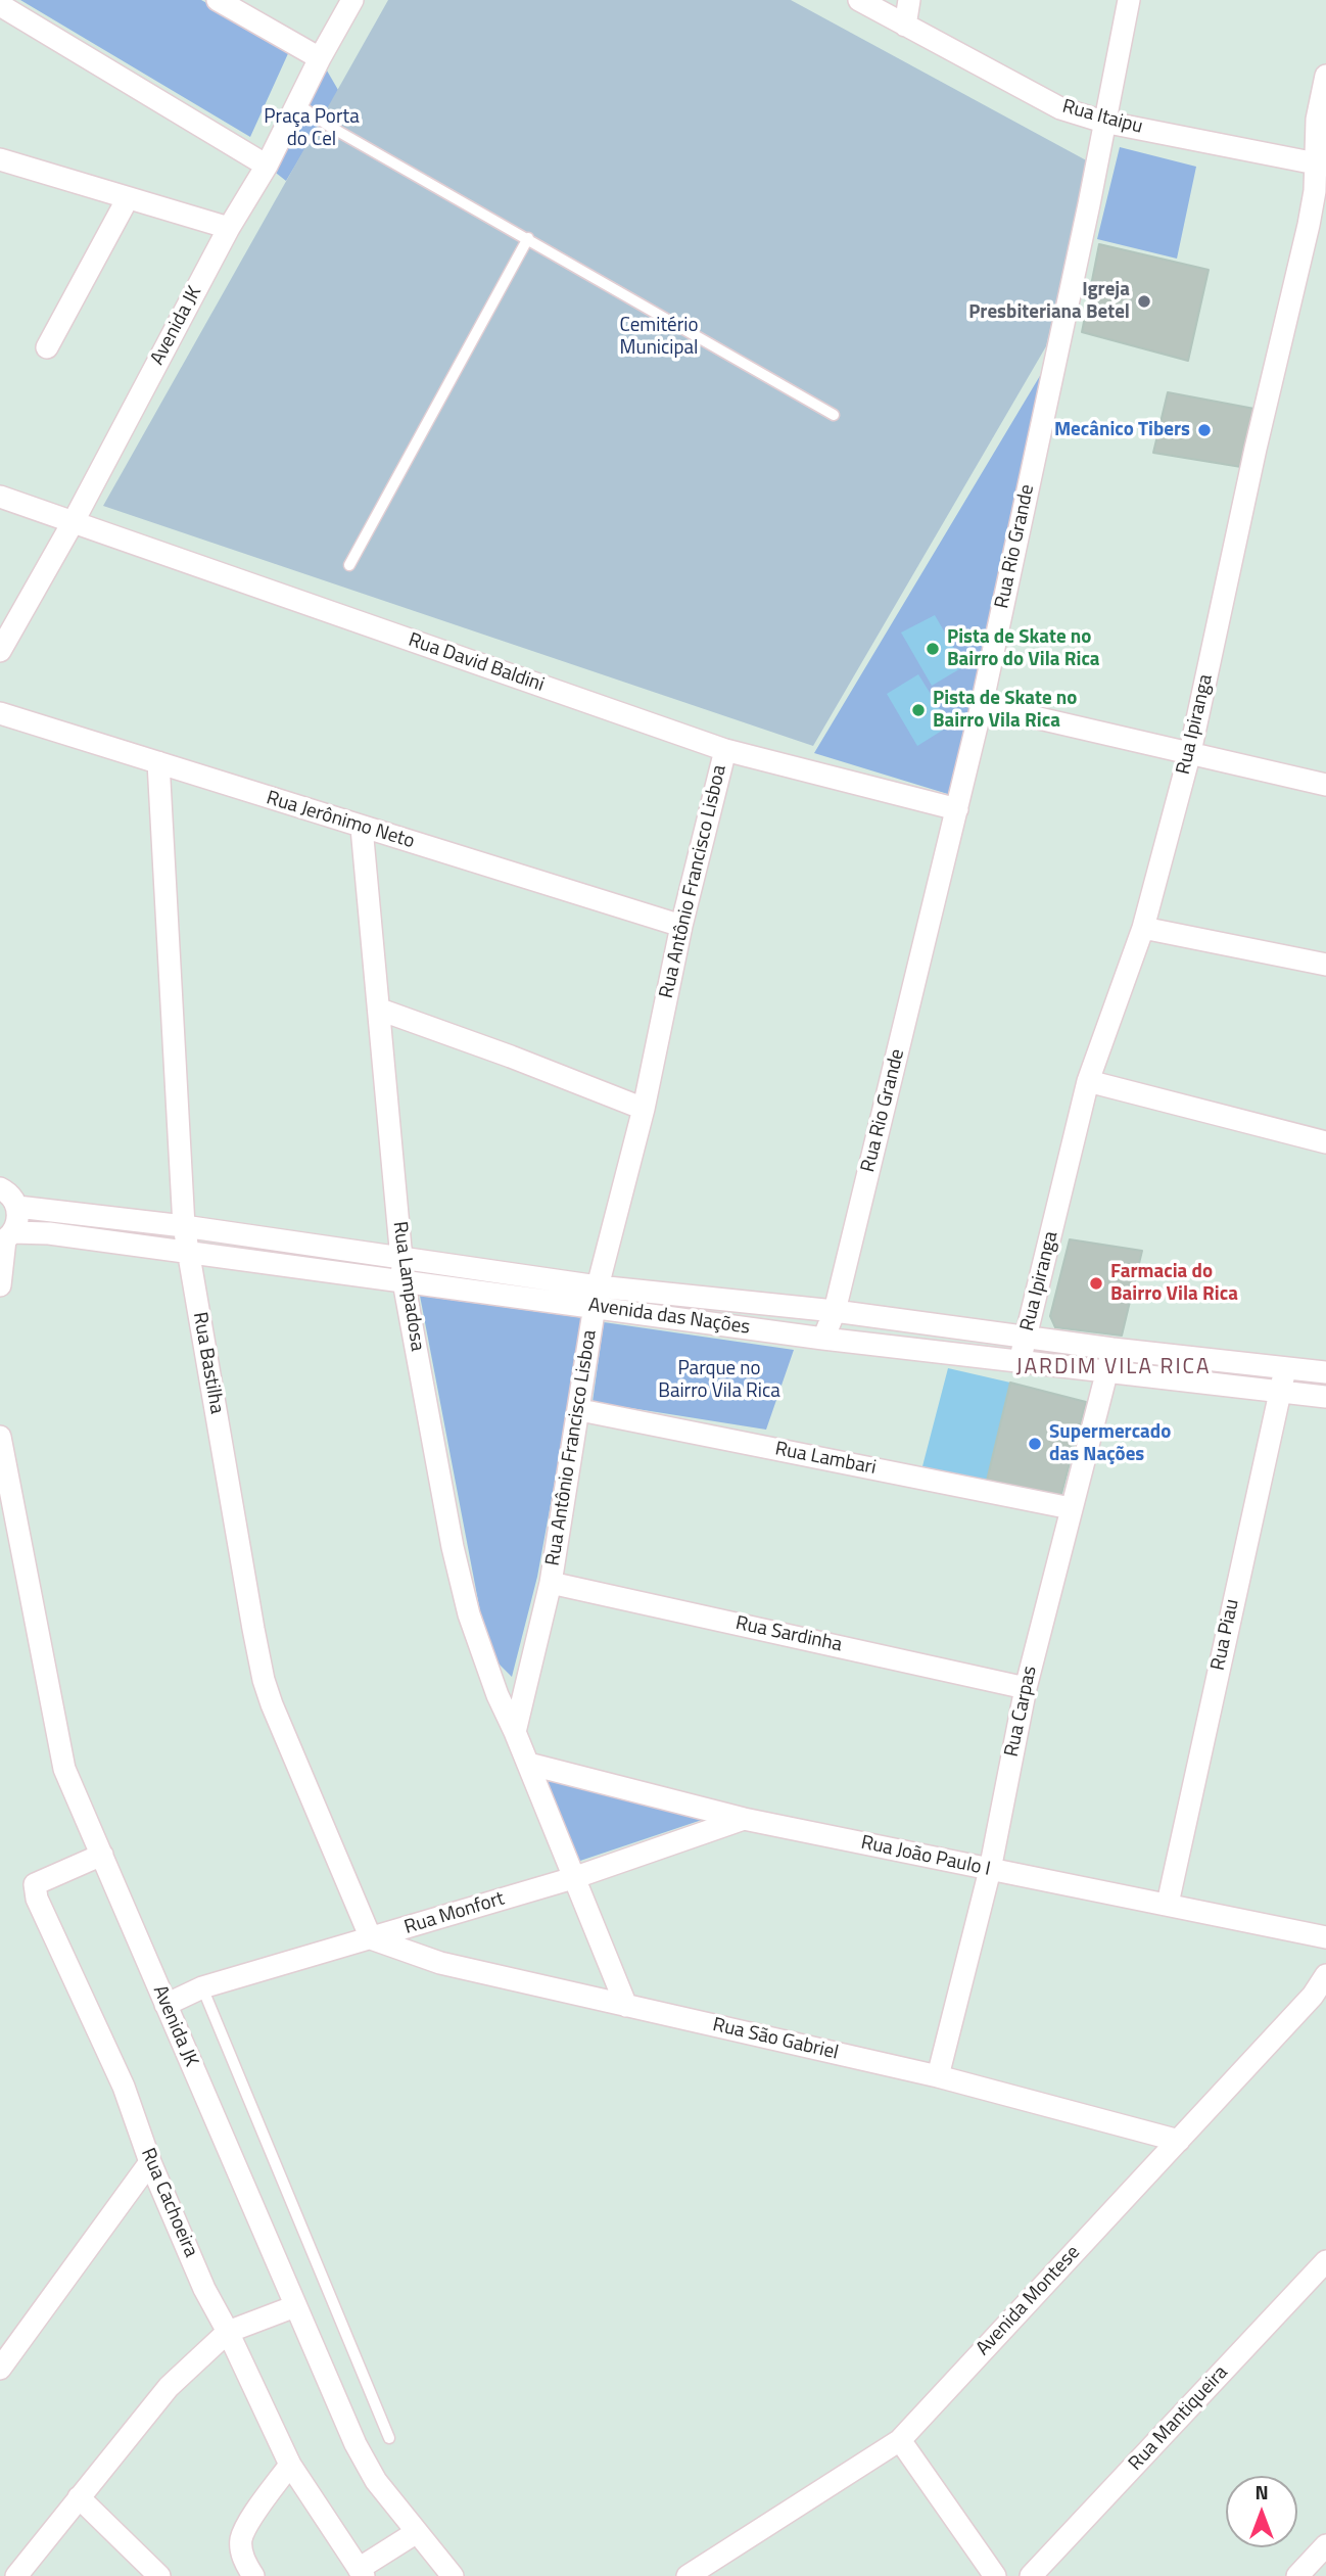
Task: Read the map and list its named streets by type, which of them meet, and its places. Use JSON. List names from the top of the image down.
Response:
{
  "streets": {
    "street": [
      "Rua Itaipu",
      "Avenida JK",
      "Rua Rio Grande",
      "Rua David Baldini",
      "Rua Ipiranga",
      "Rua Jerônimo Neto",
      "Rua Antônio Francisco Lisboa",
      "Rua Lampadosa",
      "Avenida das Nações",
      "Rua Bastilha",
      "Rua Lambari",
      "Rua Sardinha",
      "Rua Piau",
      "Rua Carpas",
      "Rua João Paulo I",
      "Rua Monfort",
      "Rua São Gabriel",
      "Rua Cachoeira",
      "Avenida Montese",
      "Rua Mantiqueira"
    ]
  },
  "crossings": [
    ["Rua Itaipu", "Rua Rio Grande"],
    ["Rua Itaipu", "Rua Ipiranga"],
    ["Avenida JK", "Rua David Baldini"],
    ["Avenida JK", "Rua Monfort"],
    ["Avenida JK", "Rua Cachoeira"],
    ["Rua Rio Grande", "Rua David Baldini"],
    ["Rua Rio Grande", "Avenida das Nações"],
    ["Rua David Baldini", "Rua Antônio Francisco Lisboa"],
    ["Rua Ipiranga", "Avenida das Nações"],
    ["Rua Jerônimo Neto", "Rua Antônio Francisco Lisboa"],
    ["Rua Jerônimo Neto", "Rua Lampadosa"],
    ["Rua Jerônimo Neto", "Rua Bastilha"],
    ["Rua Antônio Francisco Lisboa", "Rua Lampadosa"],
    ["Rua Antônio Francisco Lisboa", "Avenida das Nações"],
    ["Rua Antônio Francisco Lisboa", "Rua Lambari"],
    ["Rua Antônio Francisco Lisboa", "Rua Sardinha"],
    ["Rua Lampadosa", "Avenida das Nações"],
    ["Avenida das Nações", "Rua Bastilha"],
    ["Avenida das Nações", "Rua Piau"],
    ["Avenida das Nações", "Rua Carpas"],
    ["Rua Bastilha", "Rua Monfort"],
    ["Rua Bastilha", "Rua São Gabriel"],
    ["Rua Lambari", "Rua Carpas"],
    ["Rua Sardinha", "Rua Carpas"],
    ["Rua Piau", "Rua João Paulo I"],
    ["Rua Carpas", "Rua João Paulo I"],
    ["Rua Carpas", "Rua São Gabriel"],
    ["Rua João Paulo I", "Rua Monfort"],
    ["Rua Monfort", "Rua São Gabriel"],
    ["Rua São Gabriel", "Avenida Montese"]
  ],
  "districts": ["JARDIM VILA RICA"],
  "parks": ["Praça Porta do Cel", "Cemitério Municipal", "Parque no Bairro Vila Rica"],
  "places": [
    "Igreja Presbiteriana Betel",
    "Mecânico Tibers",
    "Pista de Skate no Bairro do Vila Rica",
    "Pista de Skate no Bairro Vila Rica",
    "Farmacia do Bairro Vila Rica",
    "Supermercado das Nações"
  ],
  "north": "top"
}
